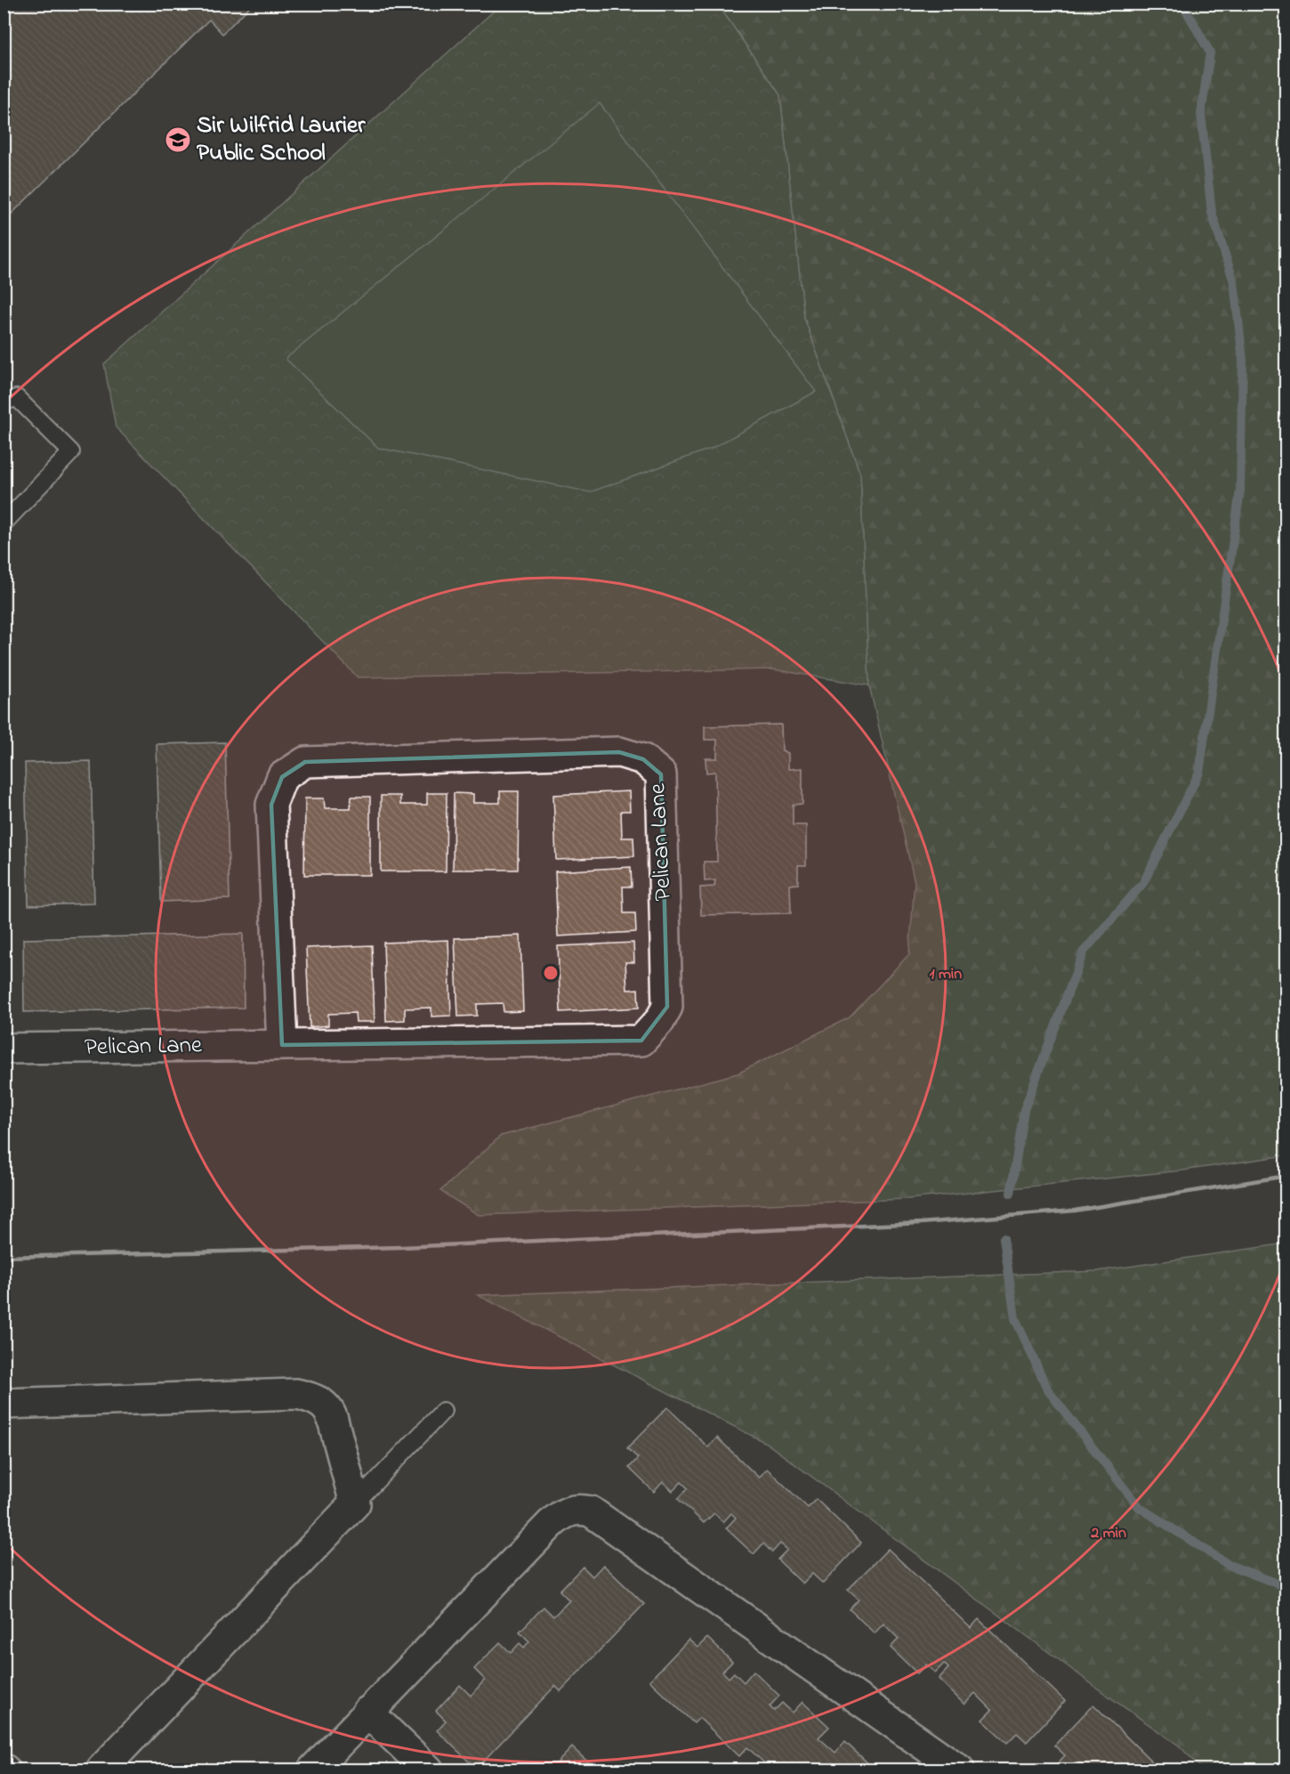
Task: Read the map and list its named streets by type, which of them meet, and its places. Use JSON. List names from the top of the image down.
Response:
{
  "streets": {
    "street": ["Pelican Lane"]
  },
  "places": {
    "school or university": ["Sir Wilfrid Laurier Public School"]
  },
  "rings": ["1 min", "2 min"]
}
